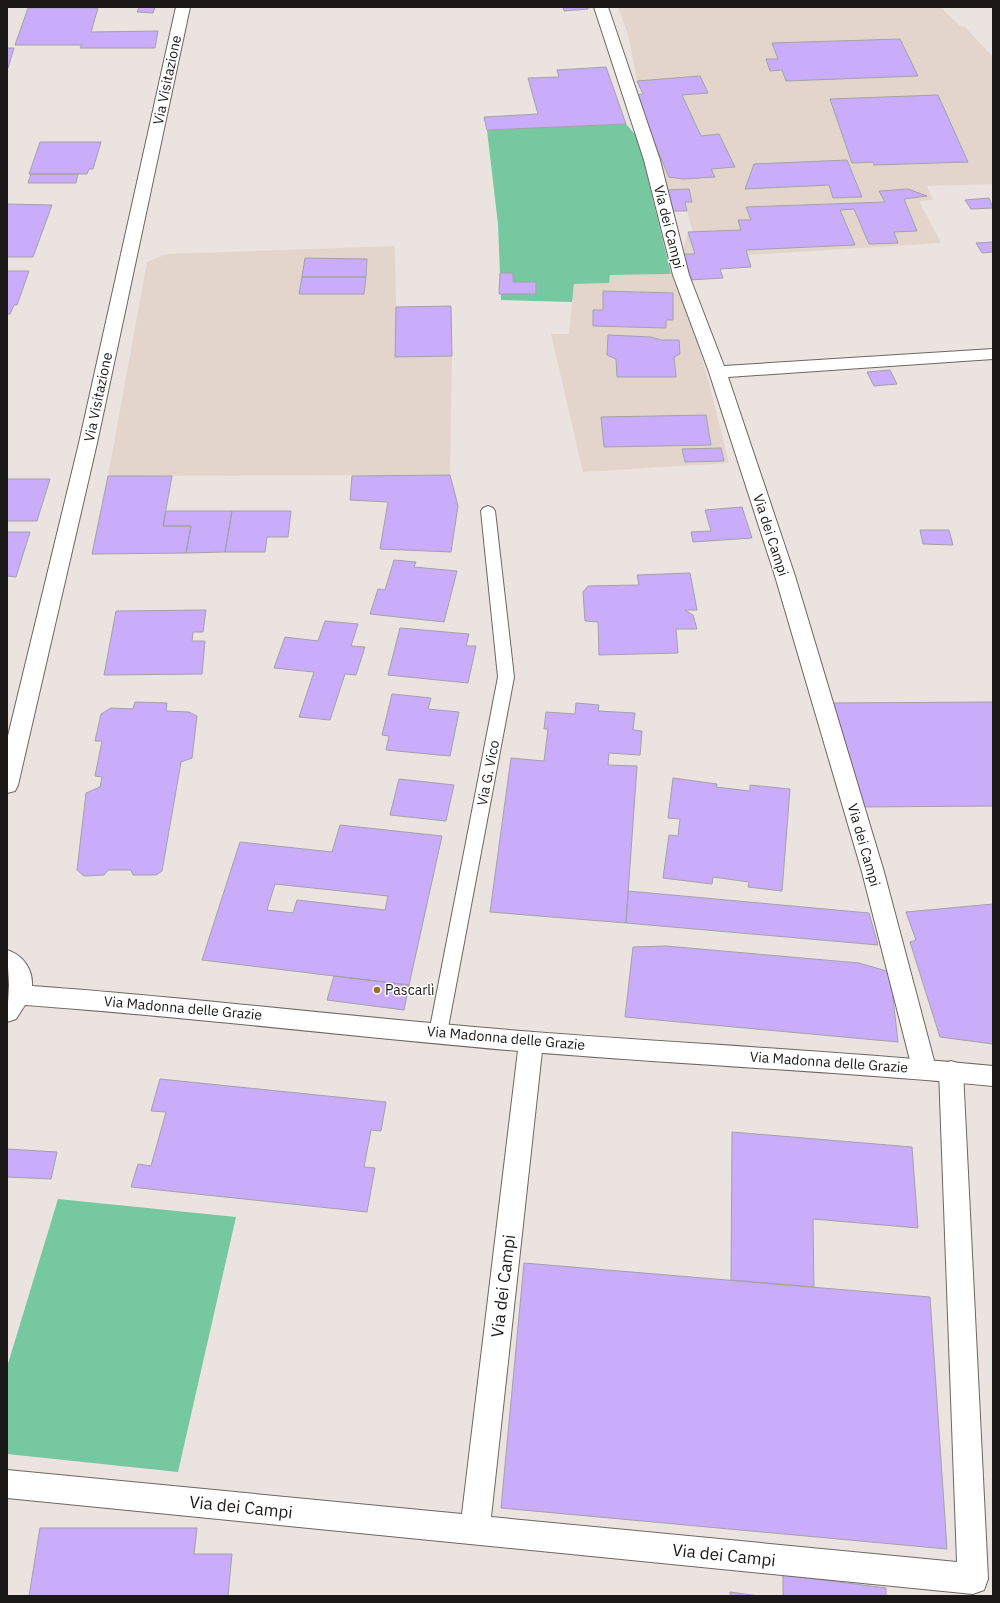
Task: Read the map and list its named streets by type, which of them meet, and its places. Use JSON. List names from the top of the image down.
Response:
{
  "streets": {
    "street": ["Via Visitazione", "Via dei Campi", "Via Madonna delle Grazie"],
    "lane": ["Via G. Vico"]
  },
  "crossings": [
    ["Via dei Campi", "Via Madonna delle Grazie"],
    ["Via G. Vico", "Via Madonna delle Grazie"]
  ],
  "places": ["Pascarlì"]
}
